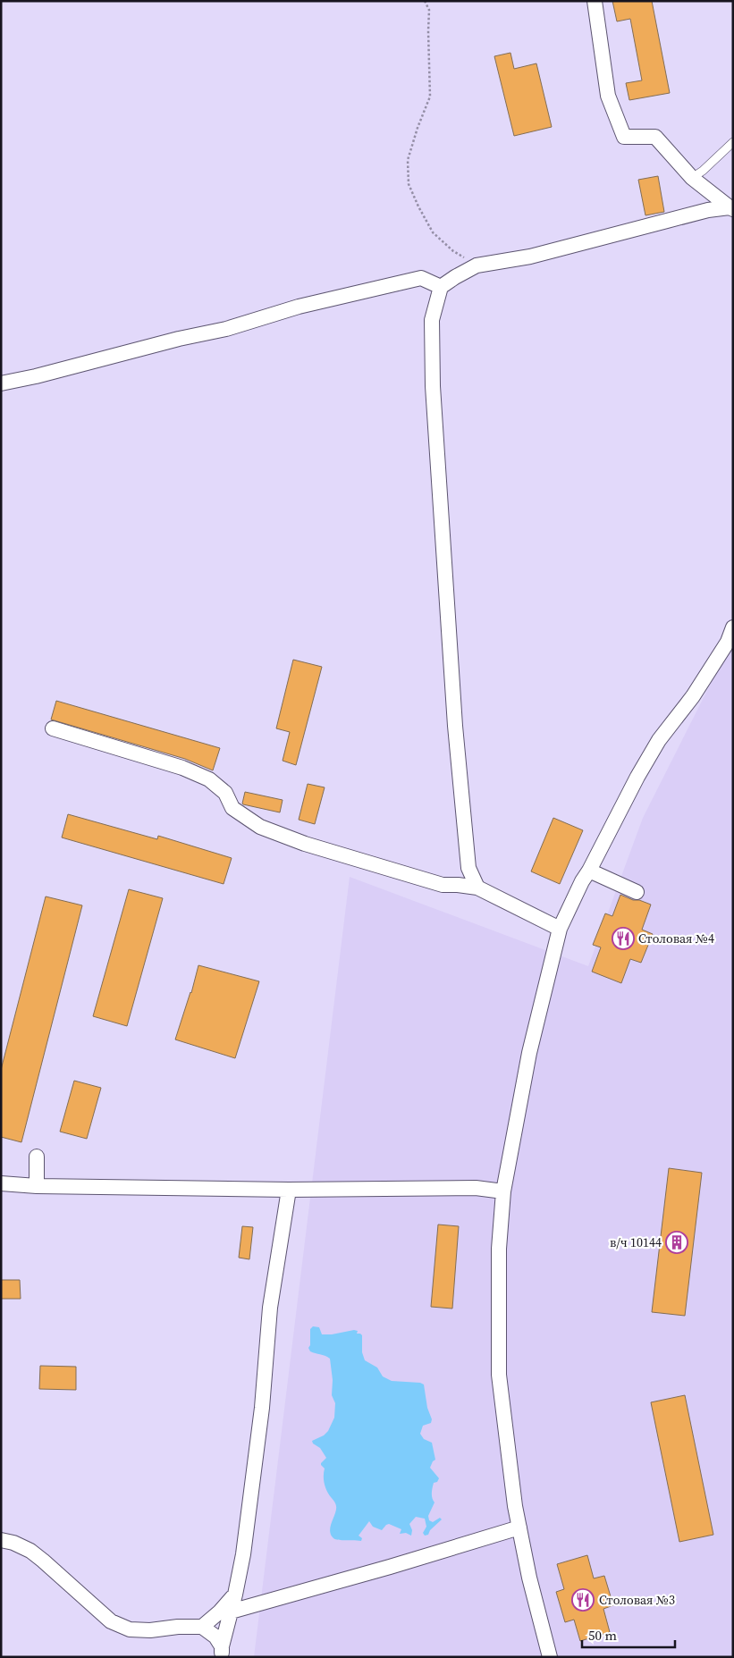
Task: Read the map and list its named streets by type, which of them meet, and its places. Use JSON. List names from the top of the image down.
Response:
{
  "places": {
    "restaurant": ["Столовая №4", "Столовая №3"],
    "building": ["в/ч 10144"]
  },
  "scale_bar": "50 m"
}
